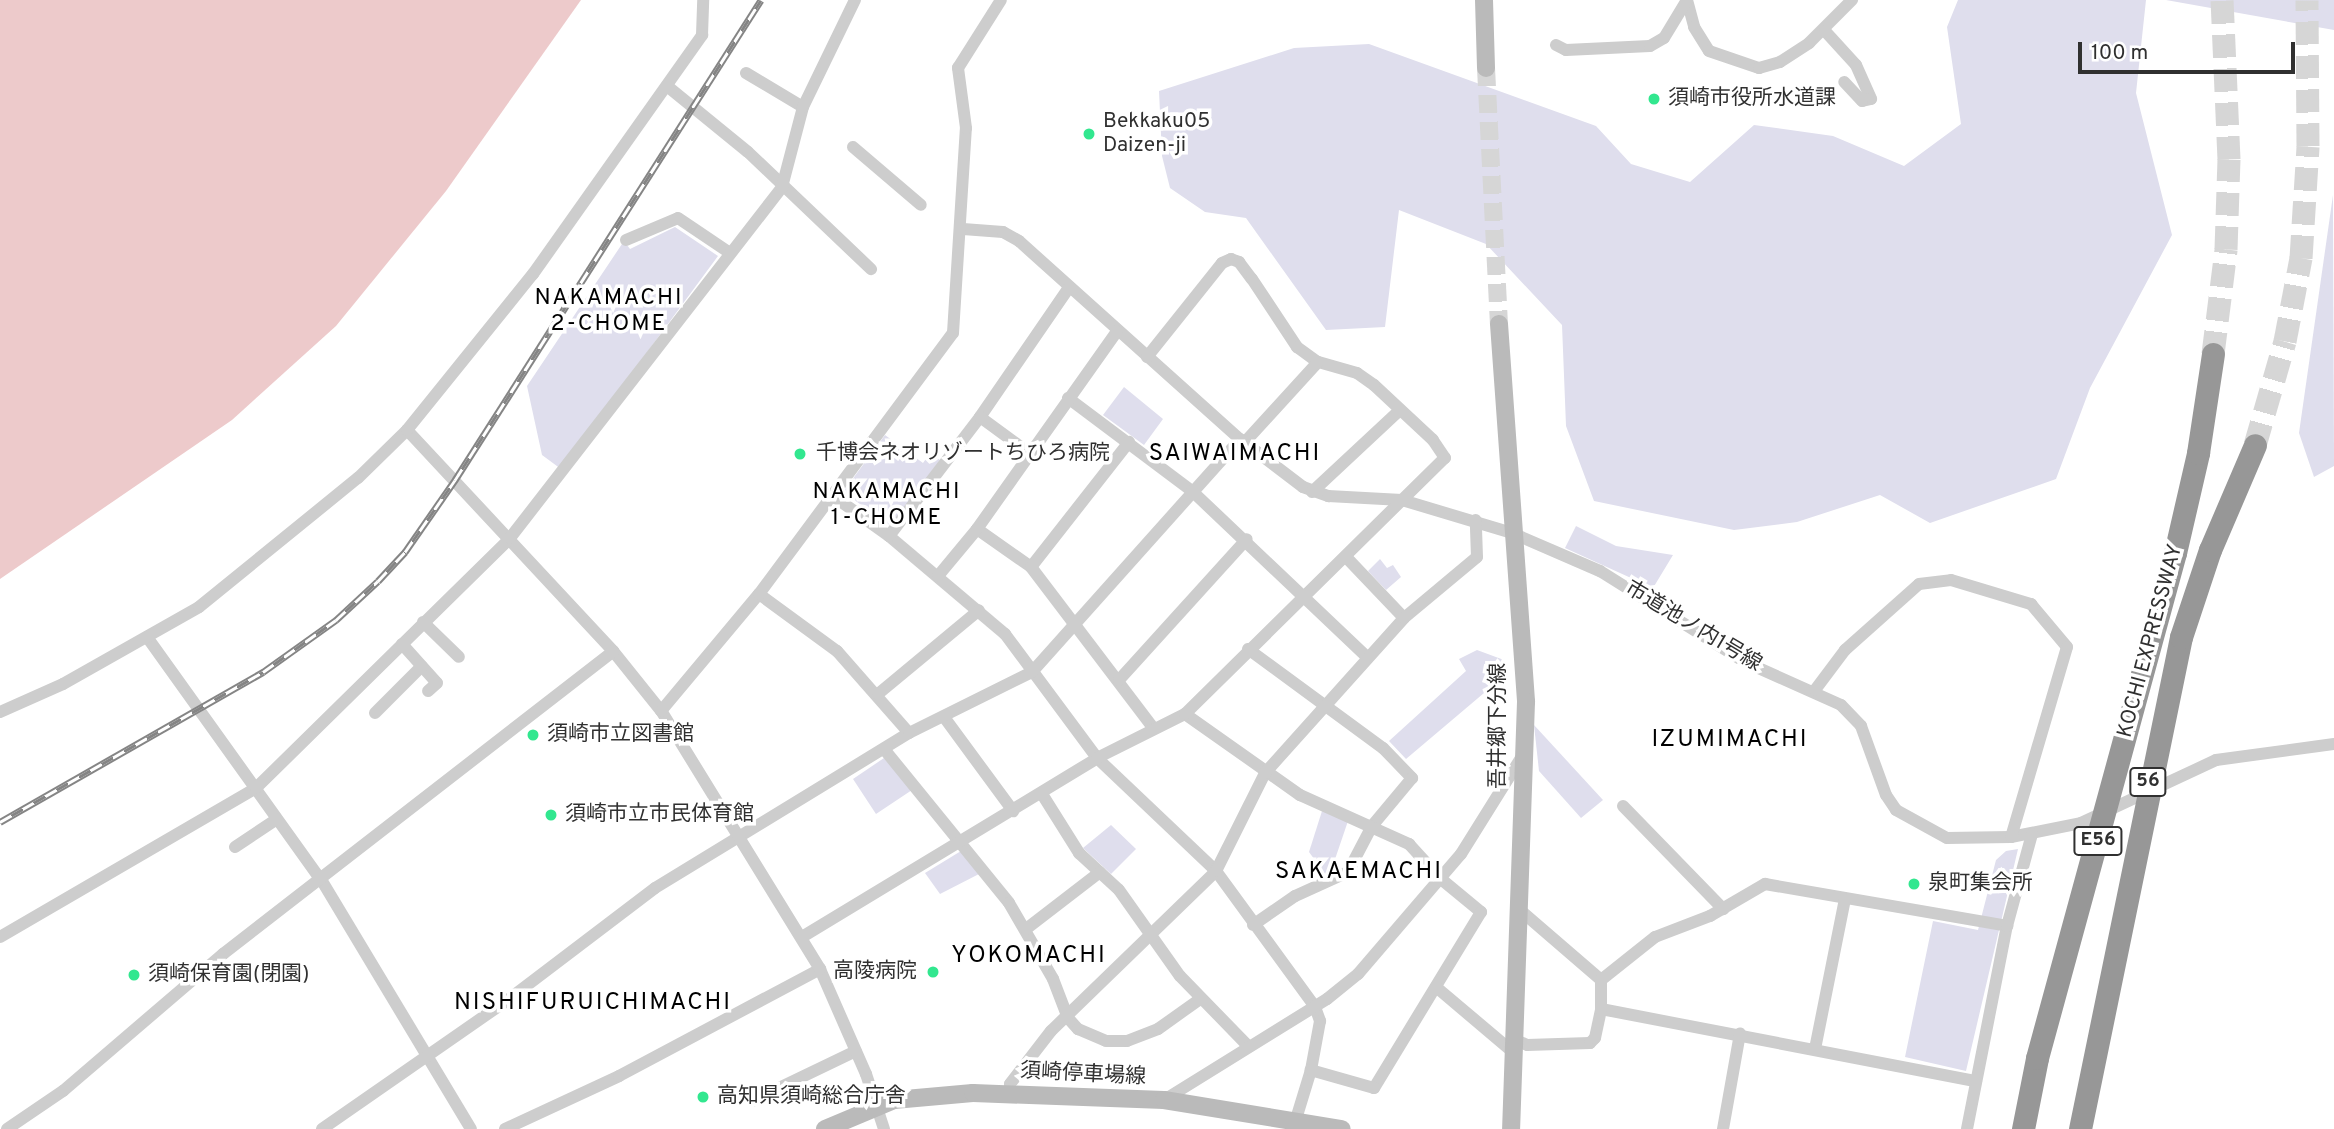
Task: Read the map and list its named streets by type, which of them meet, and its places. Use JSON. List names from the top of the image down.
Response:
{
  "streets": {
    "highway": ["KOCHI EXPRESSWAY", "56", "E56"],
    "main road": ["吾井郷下分線", "須崎停車場線"],
    "street": ["市道池ノ内1号線"]
  },
  "crossings": [
    ["市道池ノ内1号線", "吾井郷下分線"],
    ["市道池ノ内1号線", "56"]
  ],
  "districts": [
    "NAKAMACHI 2-CHOME",
    "SAIWAIMACHI",
    "NAKAMACHI 1-CHOME",
    "IZUMIMACHI",
    "SAKAEMACHI",
    "YOKOMACHI",
    "NISHIFURUICHIMACHI"
  ],
  "places": [
    "須崎市役所水道課",
    "Bekkaku05 Daizen-ji",
    "千博会ネオリゾートちひろ病院",
    "須崎市立図書館",
    "須崎市立市民体育館",
    "泉町集会所",
    "高陵病院",
    "須崎保育園(閉園)",
    "高知県須崎総合庁舎"
  ],
  "scale_bar": "100 m"
}
